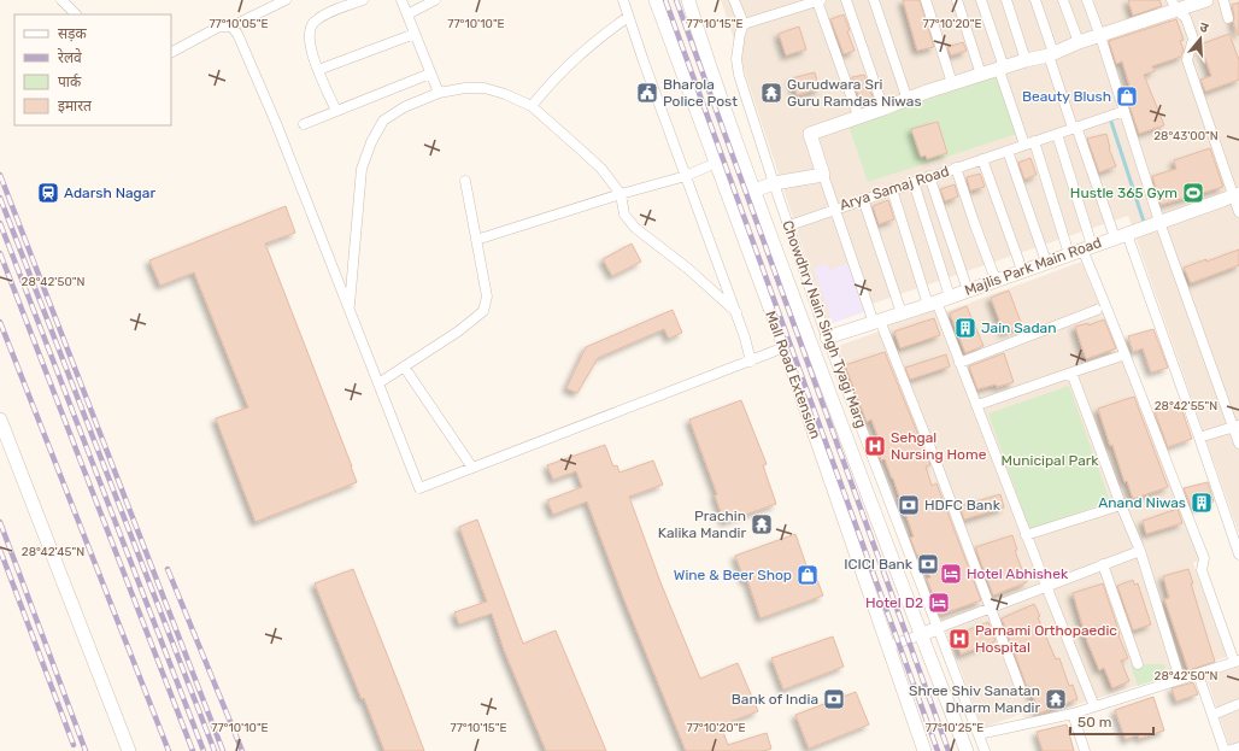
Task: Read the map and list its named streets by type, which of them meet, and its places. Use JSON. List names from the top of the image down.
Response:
{
  "streets": {
    "main road": ["Arya Samaj Road", "Majlis Park Main Road", "Mall Road Extension"],
    "street": ["Chowdhry Nain Singh Tyagi Marg"]
  },
  "crossings": [
    ["Majlis Park Main Road", "Chowdhry Nain Singh Tyagi Marg"]
  ],
  "parks": ["Municipal Park"],
  "places": {
    "public building": ["Bharola Police Post"],
    "temple": ["Gurudwara Sri Guru Ramdas Niwas", "Prachin Kalika Mandir", "Shree Shiv Sanatan Dharm Mandir"],
    "shop": ["Beauty Blush", "Wine & Beer Shop"],
    "station": ["Adarsh Nagar"],
    "sports": ["Hustle 365 Gym"],
    "building": ["Jain Sadan", "Anand Niwas"],
    "hospital": ["Sehgal Nursing Home", "Parnami Orthopaedic Hospital"],
    "bank": ["HDFC Bank", "ICICI Bank", "Bank of India"],
    "hotel": ["Hotel Abhishek", "Hotel D2"]
  },
  "legend": [
    "सड़क",
    "रेलवे",
    "पार्क",
    "इमारत"
  ],
  "scale_bar": "50 m",
  "north": "top",
  "coordinates": [
    "77°10'05\"E",
    "77°10'10\"E",
    "77°10'15\"E",
    "77°10'20\"E",
    "28°43'00\"N",
    "28°42'50\"N",
    "28°42'55\"N",
    "28°42'45\"N",
    "77°10'25\"E"
  ]
}
